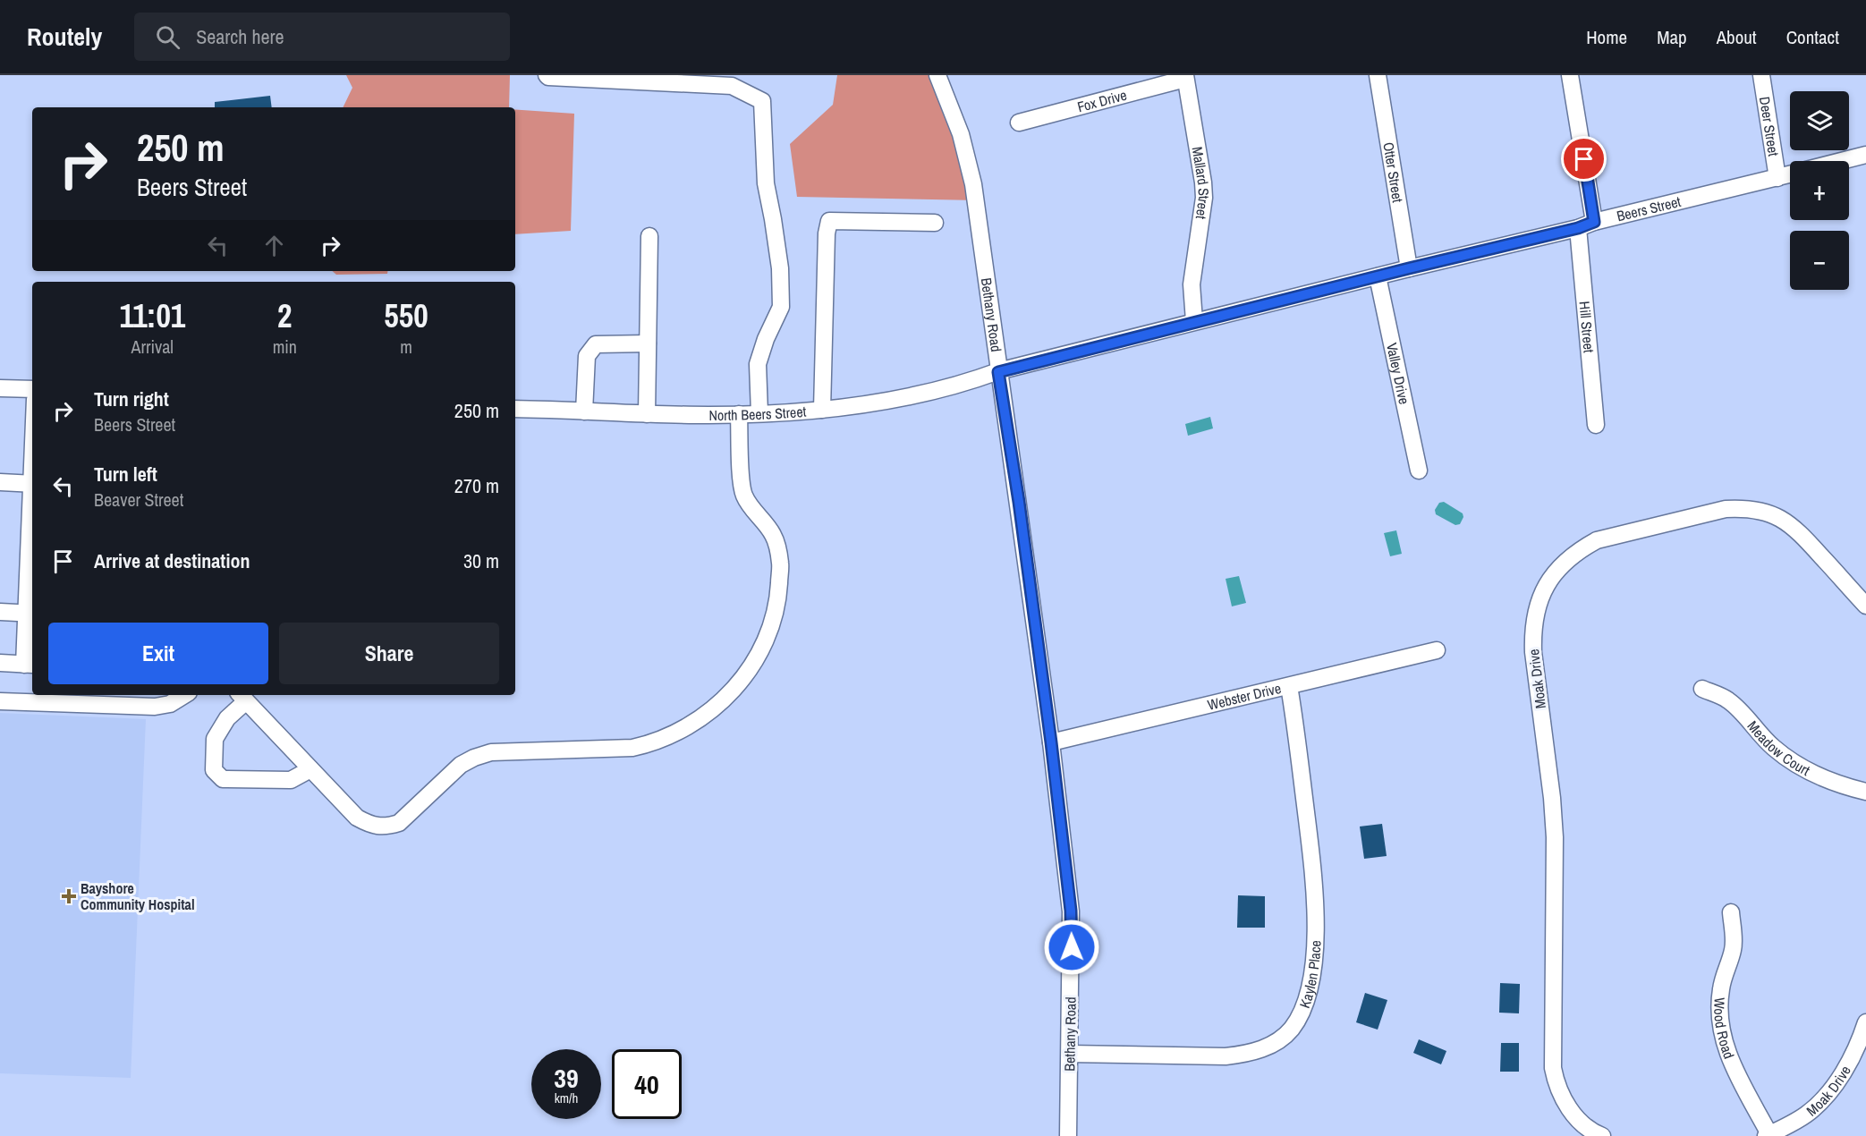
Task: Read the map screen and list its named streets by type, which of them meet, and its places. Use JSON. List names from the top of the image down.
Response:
{
  "streets": {
    "street": [
      "Fox Drive",
      "Deer Street",
      "Otter Street",
      "Mallard Street",
      "Beers Street",
      "Bethany Road",
      "Hill Street",
      "Valley Drive",
      "North Beers Street",
      "Moak Drive",
      "Webster Drive",
      "Meadow Court",
      "Kaylen Place",
      "Wood Road"
    ]
  },
  "crossings": [
    ["Fox Drive", "Mallard Street"],
    ["Deer Street", "Beers Street"],
    ["Otter Street", "Beers Street"],
    ["Mallard Street", "Beers Street"],
    ["Beers Street", "Bethany Road"],
    ["Beers Street", "Hill Street"],
    ["Beers Street", "Valley Drive"],
    ["Beers Street", "North Beers Street"],
    ["Bethany Road", "North Beers Street"],
    ["Bethany Road", "Webster Drive"],
    ["Bethany Road", "Kaylen Place"],
    ["Moak Drive", "Wood Road"],
    ["Webster Drive", "Kaylen Place"]
  ],
  "places": {
    "health": ["Bayshore Community Hospital"]
  },
  "page": {
    "header": "Routely",
    "search": "Search here",
    "nav": [
      "Home",
      "Map",
      "About",
      "Contact"
    ],
    "map_buttons": ["+", "−"],
    "turn": ["250 m", "Beers Street"],
    "eta": [
      "11:01",
      "Arrival",
      "2",
      "min",
      "550",
      "m"
    ],
    "list": [
      {
        "name": "Turn right",
        "note": "Beers Street",
        "value": "250 m"
      },
      {
        "name": "Turn left",
        "note": "Beaver Street",
        "value": "270 m"
      },
      {
        "name": "Arrive at destination",
        "value": "30 m"
      }
    ],
    "buttons": ["Exit", "Share"],
    "speed": "39 km/h",
    "limit": "40"
  }
}
